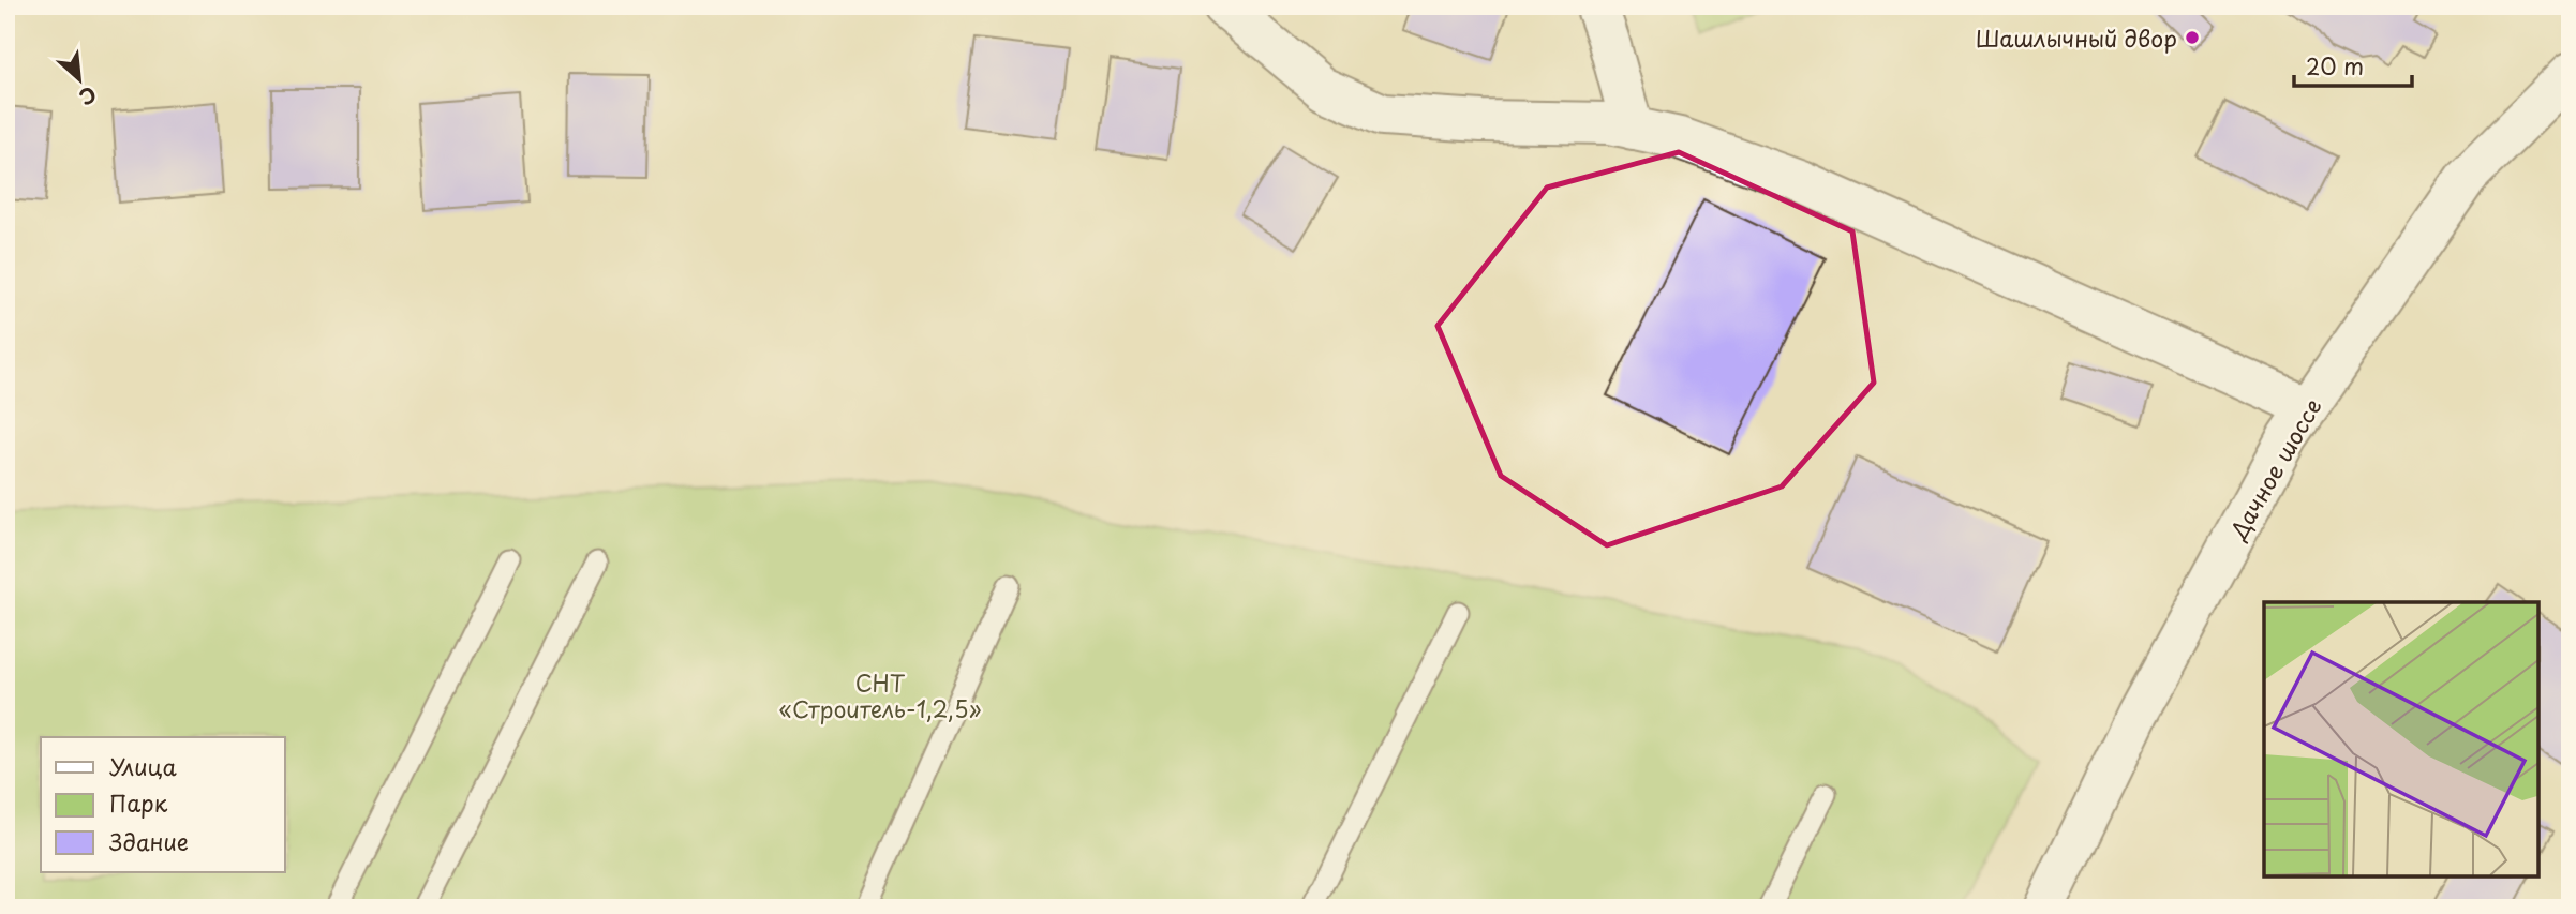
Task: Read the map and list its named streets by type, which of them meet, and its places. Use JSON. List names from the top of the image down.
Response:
{
  "streets": {
    "street": ["Дачное шоссе"]
  },
  "parks": ["СНТ «Строитель-1,2,5»"],
  "places": ["Шашлычный двор"],
  "legend": ["Улица", "Парк", "Здание"],
  "scale_bar": "20 m",
  "north": "bottom right"
}
